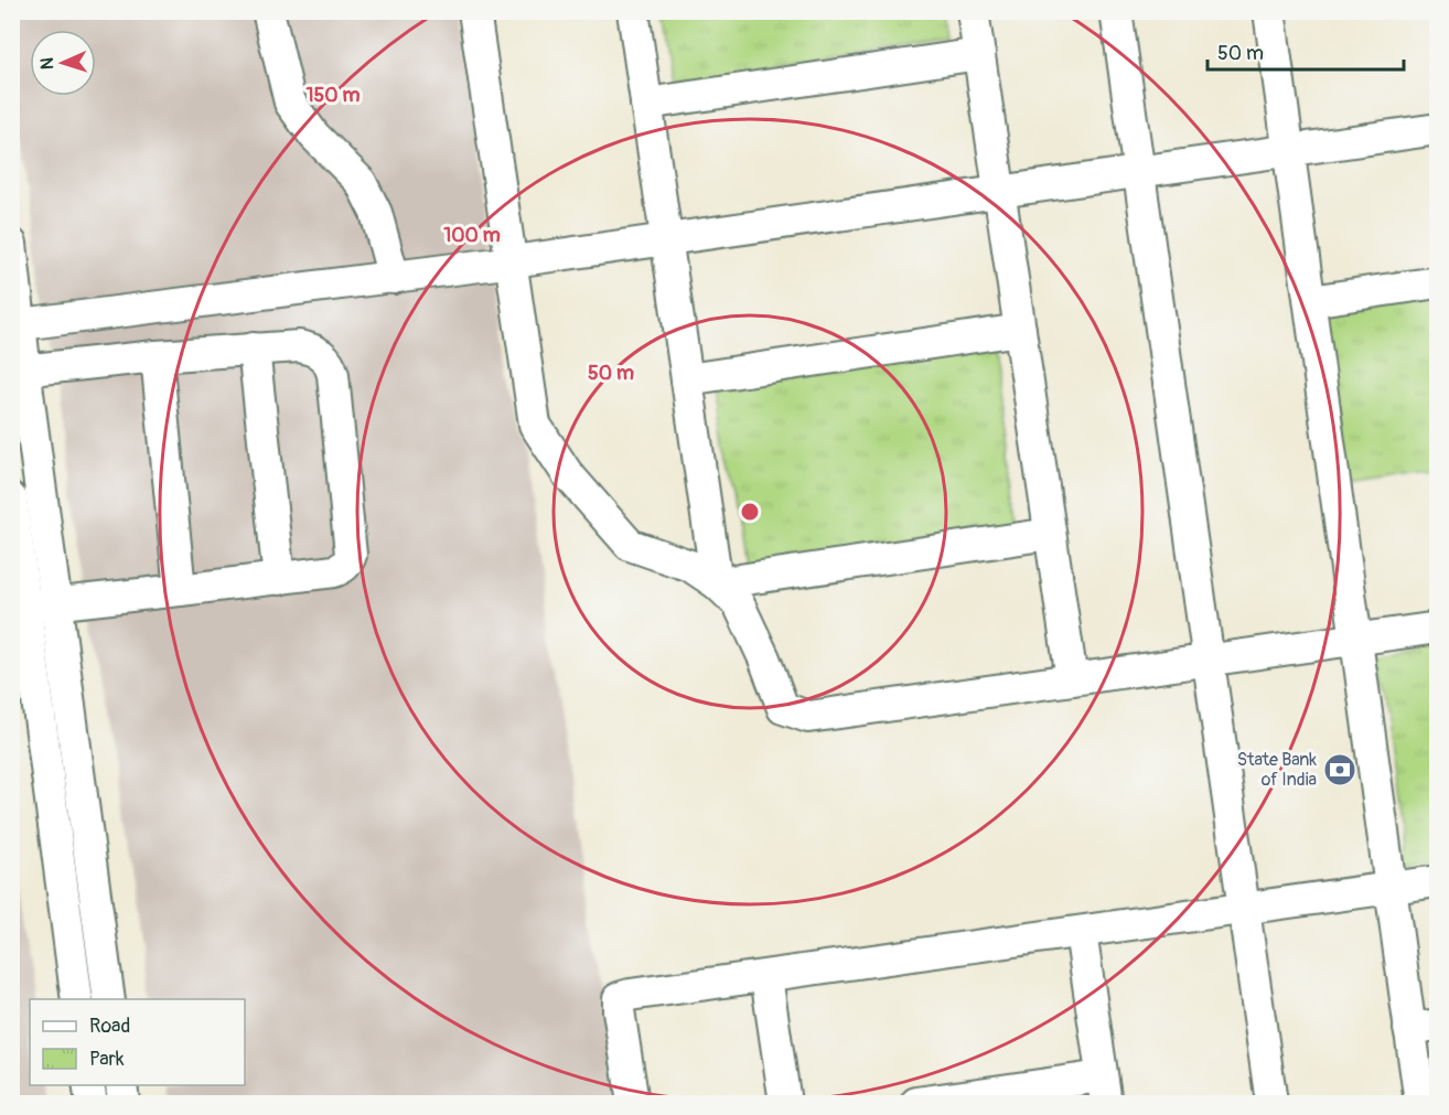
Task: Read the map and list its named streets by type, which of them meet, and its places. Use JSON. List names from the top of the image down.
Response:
{
  "places": {
    "bank": ["State Bank of India"]
  },
  "legend": ["Road", "Park"],
  "scale_bar": "50 m",
  "north": "left",
  "rings": ["150 m", "100 m", "50 m"]
}
